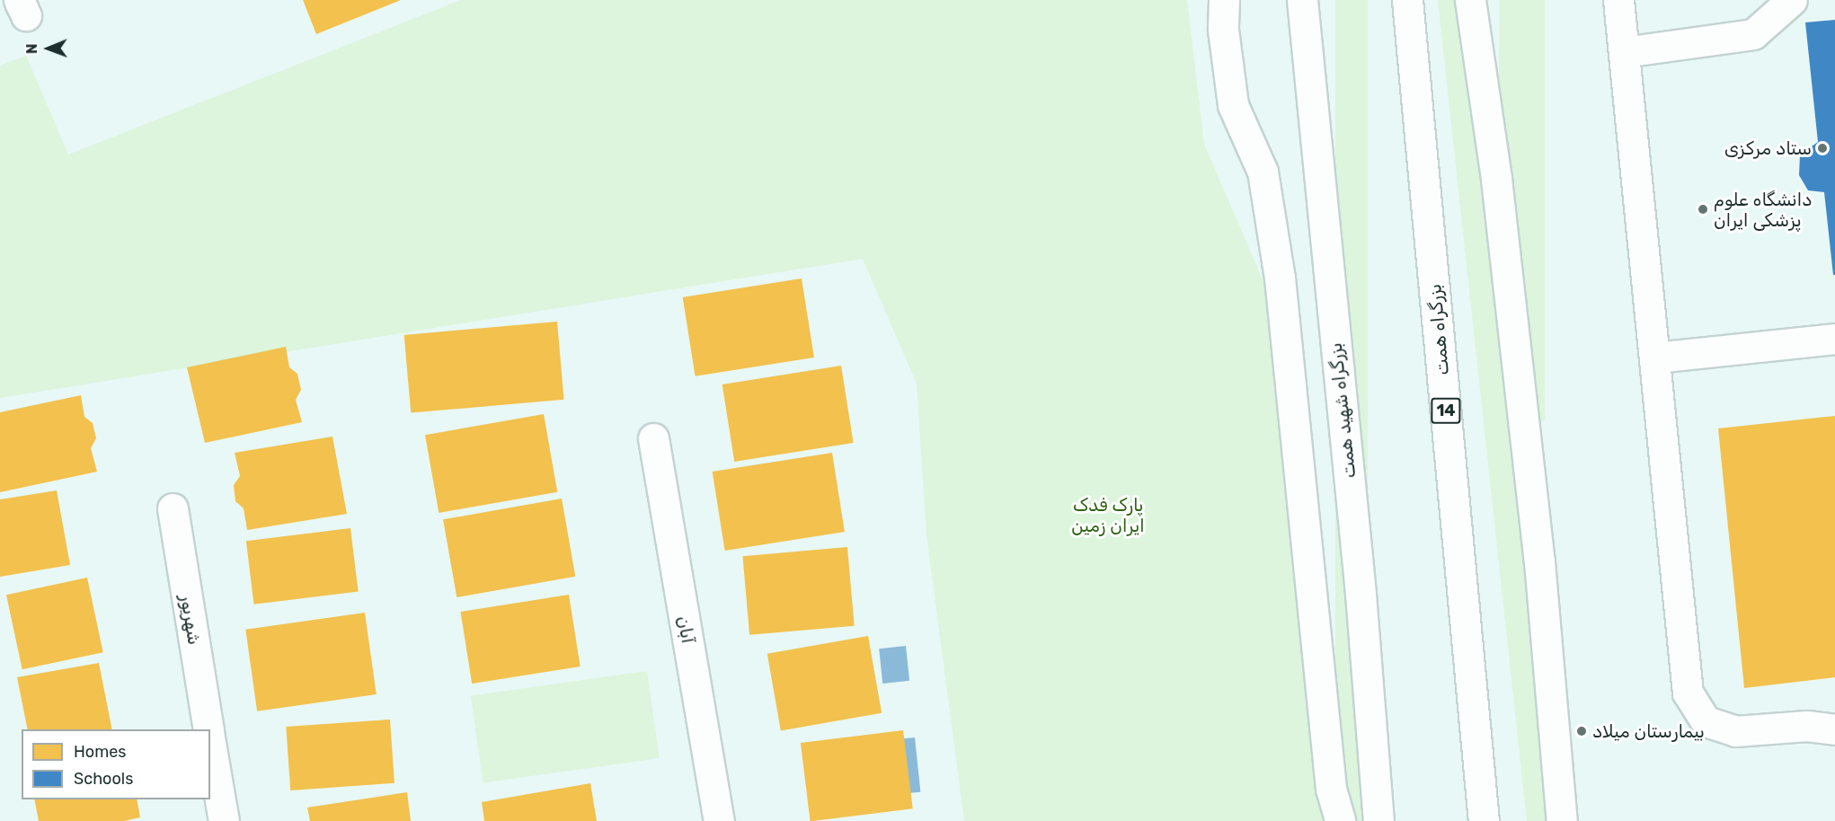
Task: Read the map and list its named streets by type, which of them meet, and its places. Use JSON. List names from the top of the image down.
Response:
{
  "streets": {
    "main road": [
      "بزرگراه همت",
      "بزرگراه شهید همت",
      "14",
      "شهریور",
      "آبان"
    ]
  },
  "parks": ["پارک فدک ایران زمین"],
  "places": ["ستاد مرکزی", "دانشگاه علوم پزشکی ایران", "بیمارستان میلاد"],
  "legend": ["Homes", "Schools"],
  "north": "left"
}
